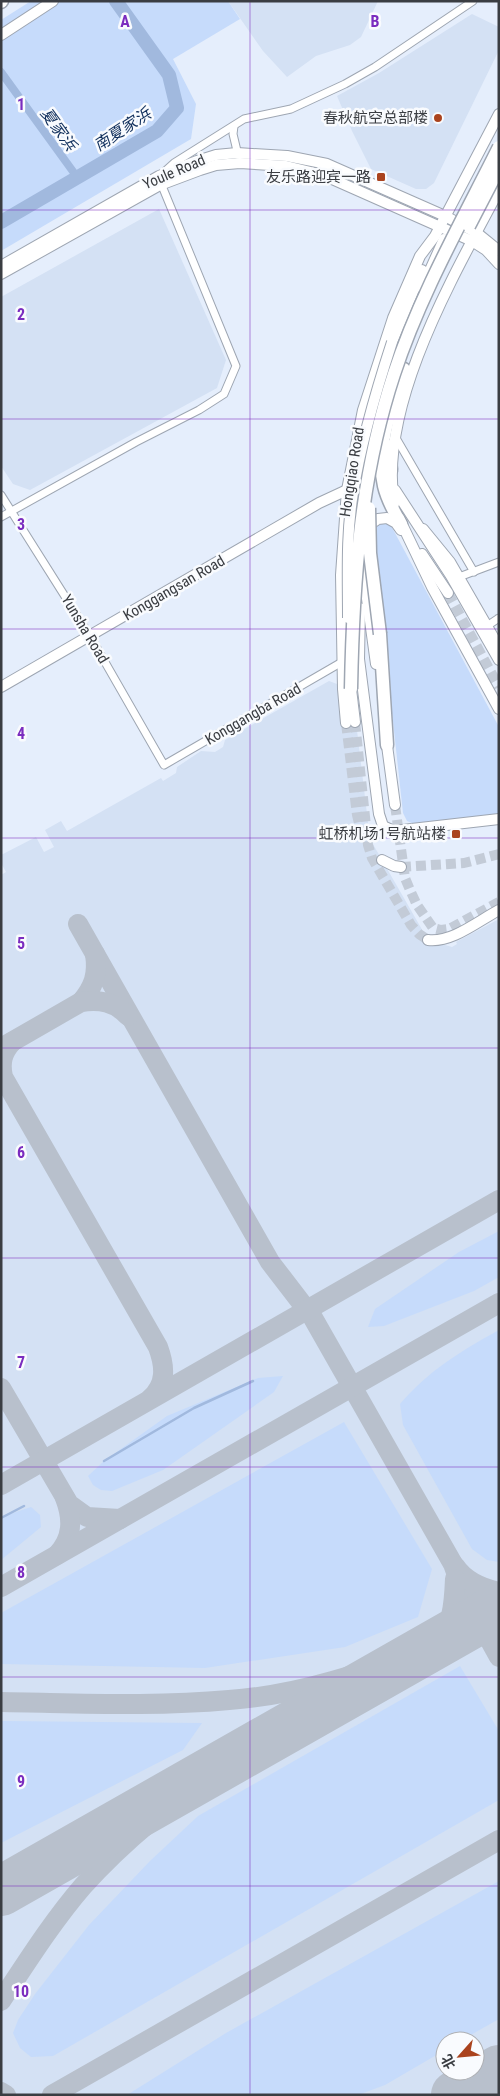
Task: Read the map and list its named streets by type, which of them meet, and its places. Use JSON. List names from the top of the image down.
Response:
{
  "streets": {
    "main road": ["Youle Road", "Hongqiao Road", "Konggangsan Road"],
    "street": ["Yunsha Road", "Konggangba Road"]
  },
  "crossings": [
    ["Youle Road", "Hongqiao Road"],
    ["Hongqiao Road", "Konggangsan Road"],
    ["Hongqiao Road", "Konggangba Road"],
    ["Konggangsan Road", "Yunsha Road"],
    ["Yunsha Road", "Konggangba Road"]
  ],
  "water": ["夏家浜", "南夏家浜"],
  "places": {
    "other": ["春秋航空总部楼"],
    "transit": ["友乐路迎宾一路", "虹桥机场1号航站楼"]
  },
  "north": "bottom left",
  "grid": {
    "columns": ["A", "B"],
    "rows": [
      "1",
      "2",
      "3",
      "4",
      "5",
      "6",
      "7",
      "8",
      "9",
      "10"
    ]
  }
}
